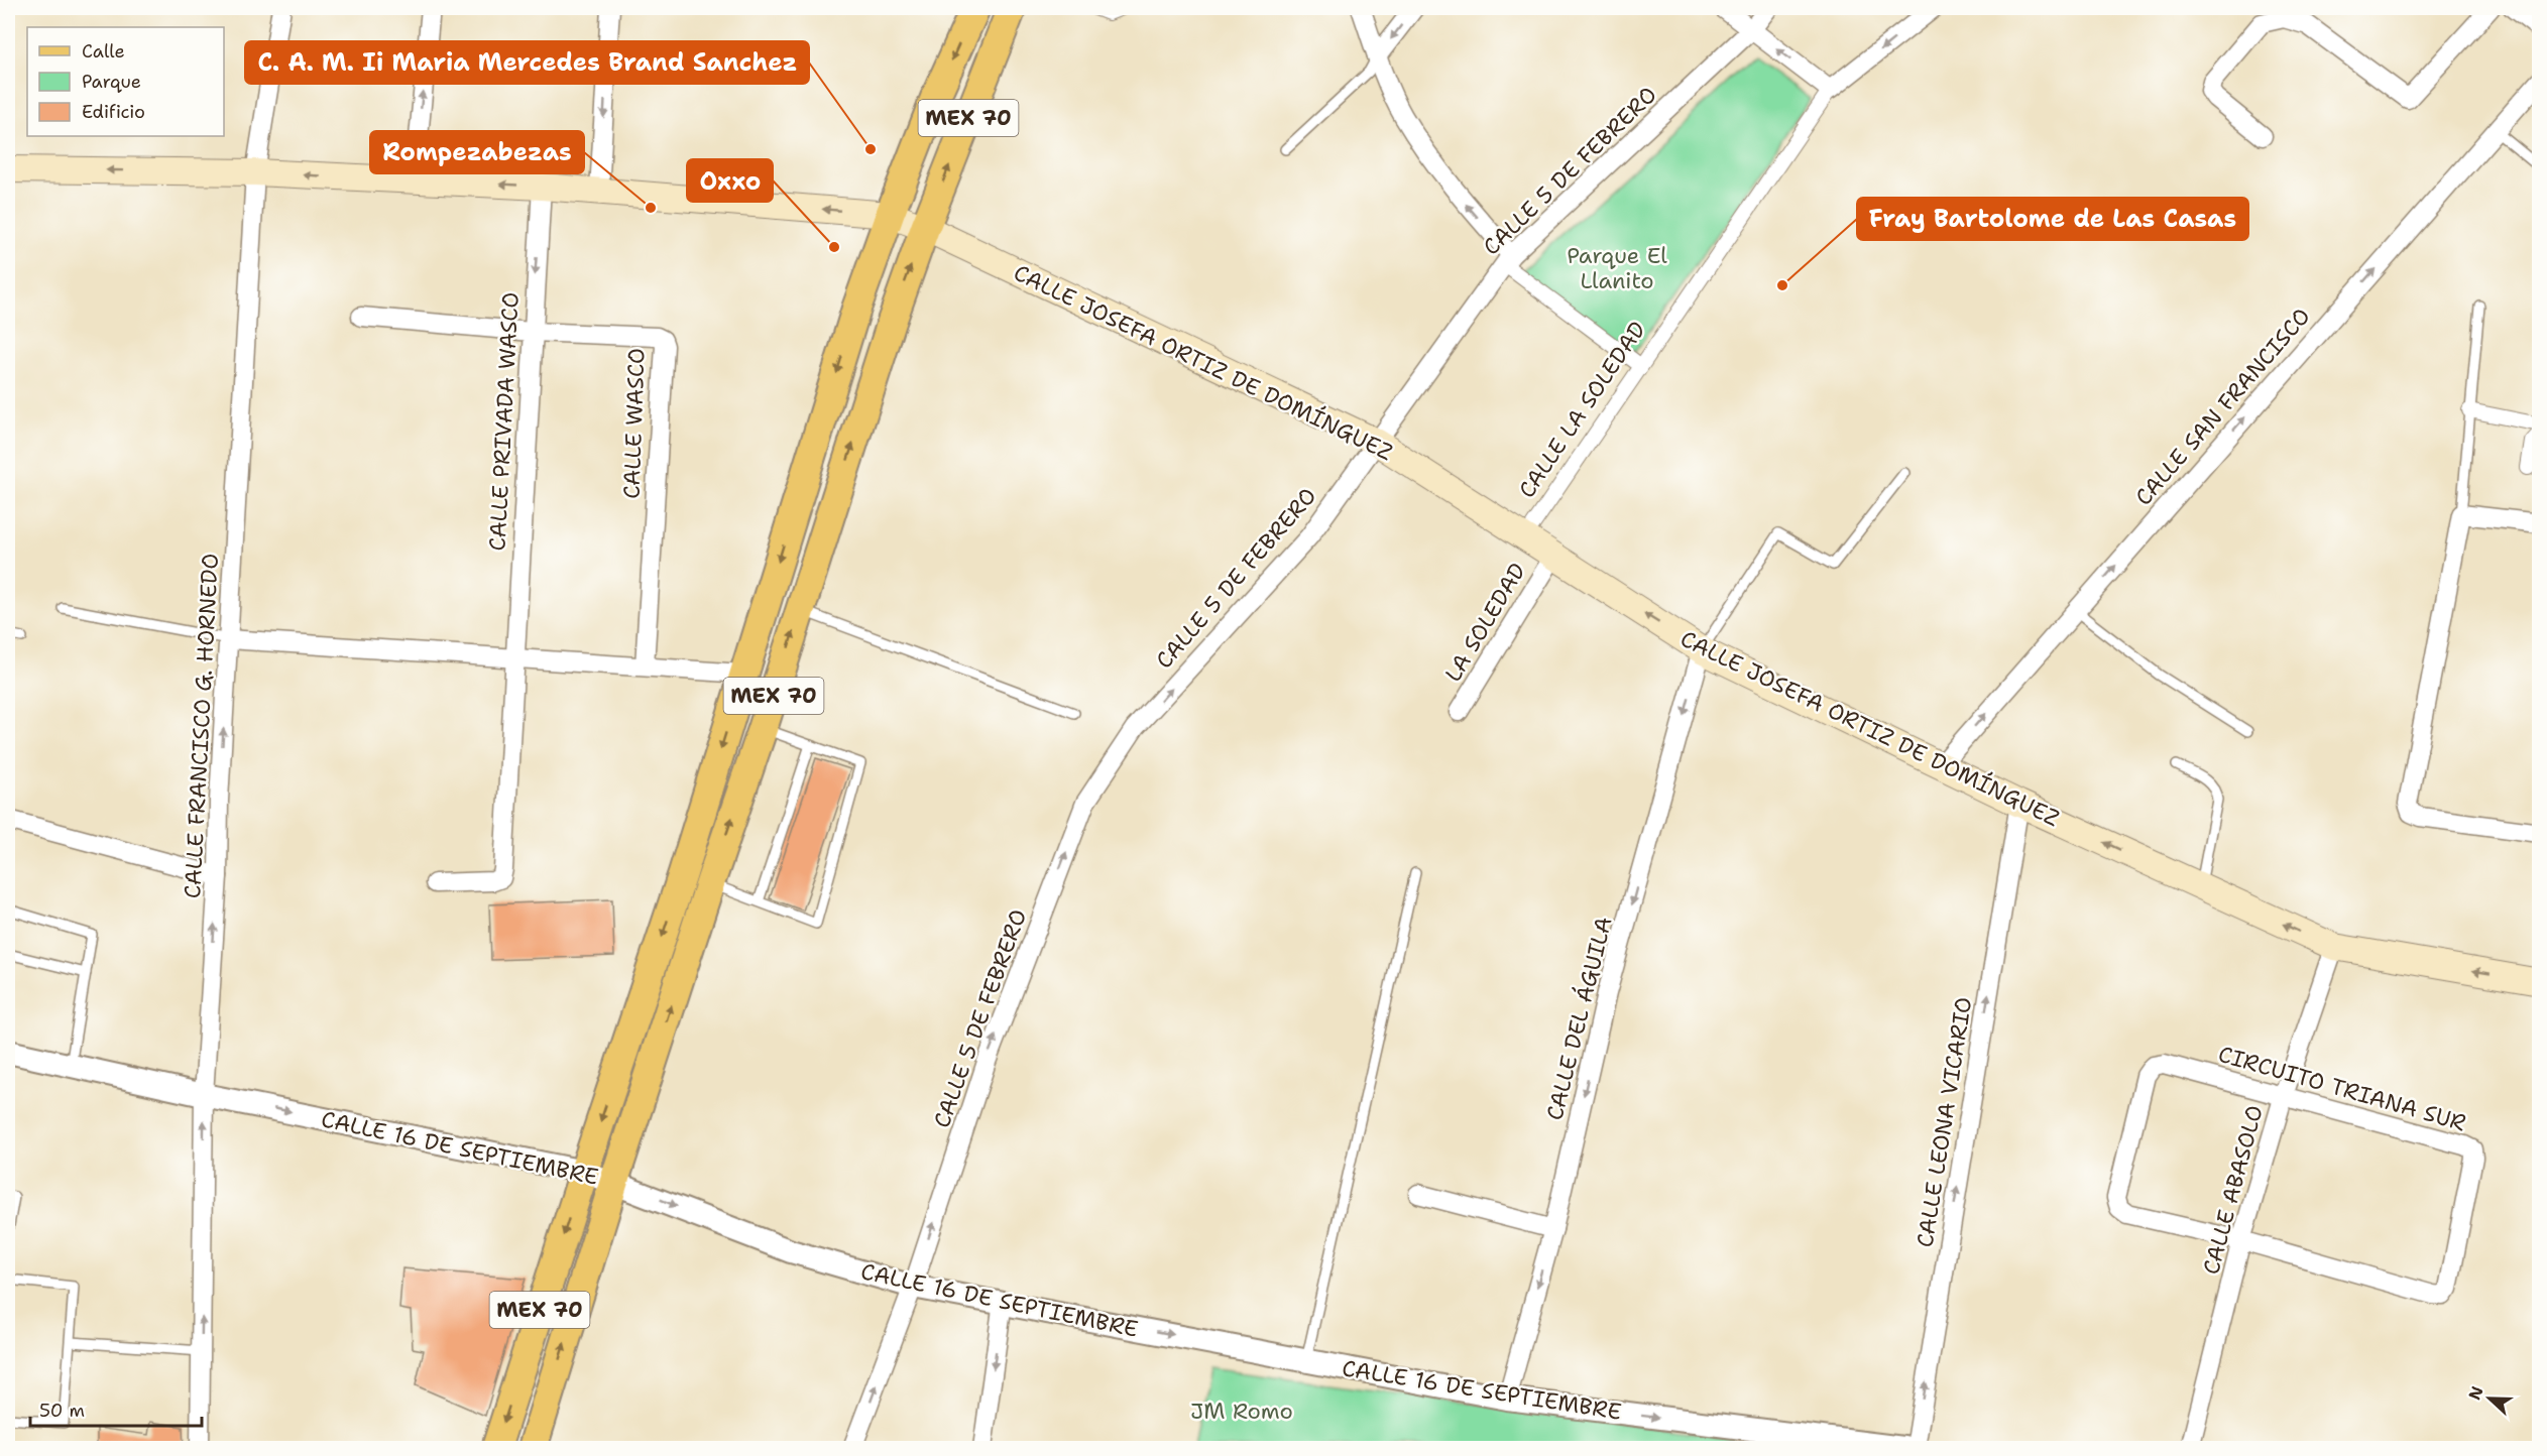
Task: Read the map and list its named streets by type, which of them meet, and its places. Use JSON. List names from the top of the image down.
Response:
{
  "streets": {
    "main road": ["MEX 70", "CALLE JOSEFA ORTIZ DE DOMÍNGUEZ"],
    "street": [
      "CALLE 5 DE FEBRERO",
      "CALLE SAN FRANCISCO",
      "CALLE LA SOLEDAD",
      "CALLE PRIVADA WASCO",
      "CALLE WASCO",
      "LA SOLEDAD",
      "CALLE FRANCISCO G. HORNEDO",
      "CALLE DEL ÁGUILA",
      "CIRCUITO TRIANA SUR",
      "CALLE LEONA VICARIO",
      "CALLE 16 DE SEPTIEMBRE",
      "CALLE ABASOLO"
    ]
  },
  "crossings": [
    ["MEX 70", "CALLE JOSEFA ORTIZ DE DOMÍNGUEZ"],
    ["MEX 70", "CALLE 16 DE SEPTIEMBRE"],
    ["CALLE 5 DE FEBRERO", "CALLE JOSEFA ORTIZ DE DOMÍNGUEZ"],
    ["CALLE 5 DE FEBRERO", "CALLE 16 DE SEPTIEMBRE"],
    ["CALLE JOSEFA ORTIZ DE DOMÍNGUEZ", "CALLE SAN FRANCISCO"],
    ["CALLE JOSEFA ORTIZ DE DOMÍNGUEZ", "CALLE LA SOLEDAD"],
    ["CALLE JOSEFA ORTIZ DE DOMÍNGUEZ", "CALLE PRIVADA WASCO"],
    ["CALLE JOSEFA ORTIZ DE DOMÍNGUEZ", "LA SOLEDAD"],
    ["CALLE JOSEFA ORTIZ DE DOMÍNGUEZ", "CALLE FRANCISCO G. HORNEDO"],
    ["CALLE JOSEFA ORTIZ DE DOMÍNGUEZ", "CALLE DEL ÁGUILA"],
    ["CALLE JOSEFA ORTIZ DE DOMÍNGUEZ", "CALLE LEONA VICARIO"],
    ["CALLE JOSEFA ORTIZ DE DOMÍNGUEZ", "CALLE ABASOLO"],
    ["CALLE PRIVADA WASCO", "CALLE WASCO"],
    ["CALLE FRANCISCO G. HORNEDO", "CALLE 16 DE SEPTIEMBRE"],
    ["CALLE DEL ÁGUILA", "CALLE 16 DE SEPTIEMBRE"],
    ["CIRCUITO TRIANA SUR", "CALLE ABASOLO"]
  ],
  "one_way": [
    "CALLE 5 DE FEBRERO",
    "CALLE JOSEFA ORTIZ DE DOMÍNGUEZ",
    "CALLE SAN FRANCISCO",
    "CALLE FRANCISCO G. HORNEDO",
    "CALLE DEL ÁGUILA",
    "CALLE LEONA VICARIO",
    "CALLE 16 DE SEPTIEMBRE"
  ],
  "parks": ["Parque El Llanito", "JM Romo"],
  "places": [
    "C. A. M. Ii Maria Mercedes Brand Sanchez",
    "Rompezabezas",
    "Oxxo",
    "Fray Bartolome de Las Casas"
  ],
  "legend": ["Calle", "Parque", "Edificio"],
  "scale_bar": "50 m",
  "north": "left"
}
